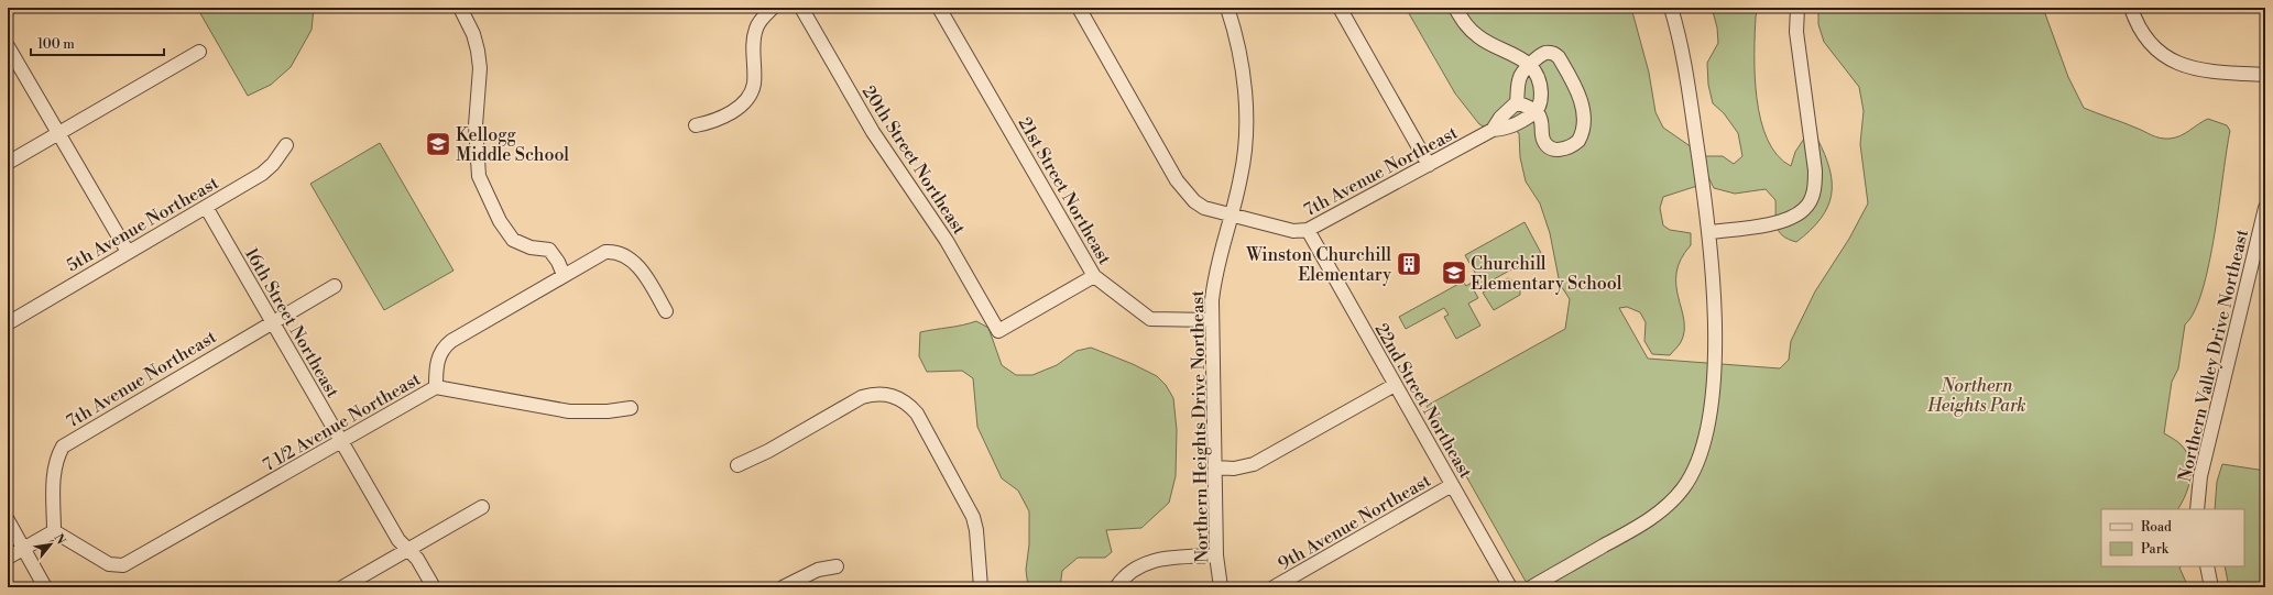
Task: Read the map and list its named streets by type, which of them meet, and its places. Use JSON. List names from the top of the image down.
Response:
{
  "streets": {
    "street": [
      "20th Street Northeast",
      "7th Avenue Northeast",
      "21st Street Northeast",
      "5th Avenue Northeast",
      "16th Street Northeast",
      "Northern Valley Drive Northeast",
      "22nd Street Northeast",
      "7 1/2 Avenue Northeast",
      "Northern Heights Drive Northeast",
      "9th Avenue Northeast"
    ]
  },
  "crossings": [
    ["20th Street Northeast", "21st Street Northeast"],
    ["7th Avenue Northeast", "16th Street Northeast"],
    ["7th Avenue Northeast", "22nd Street Northeast"],
    ["7th Avenue Northeast", "7 1/2 Avenue Northeast"],
    ["7th Avenue Northeast", "Northern Heights Drive Northeast"],
    ["21st Street Northeast", "Northern Heights Drive Northeast"],
    ["5th Avenue Northeast", "16th Street Northeast"],
    ["16th Street Northeast", "7 1/2 Avenue Northeast"],
    ["22nd Street Northeast", "9th Avenue Northeast"]
  ],
  "parks": ["Northern Heights Park"],
  "places": {
    "school or university": ["Kellogg Middle School", "Churchill Elementary School"],
    "building": ["Winston Churchill Elementary"]
  },
  "legend": ["Road", "Park"],
  "scale_bar": "100 m",
  "north": "top right"
}
